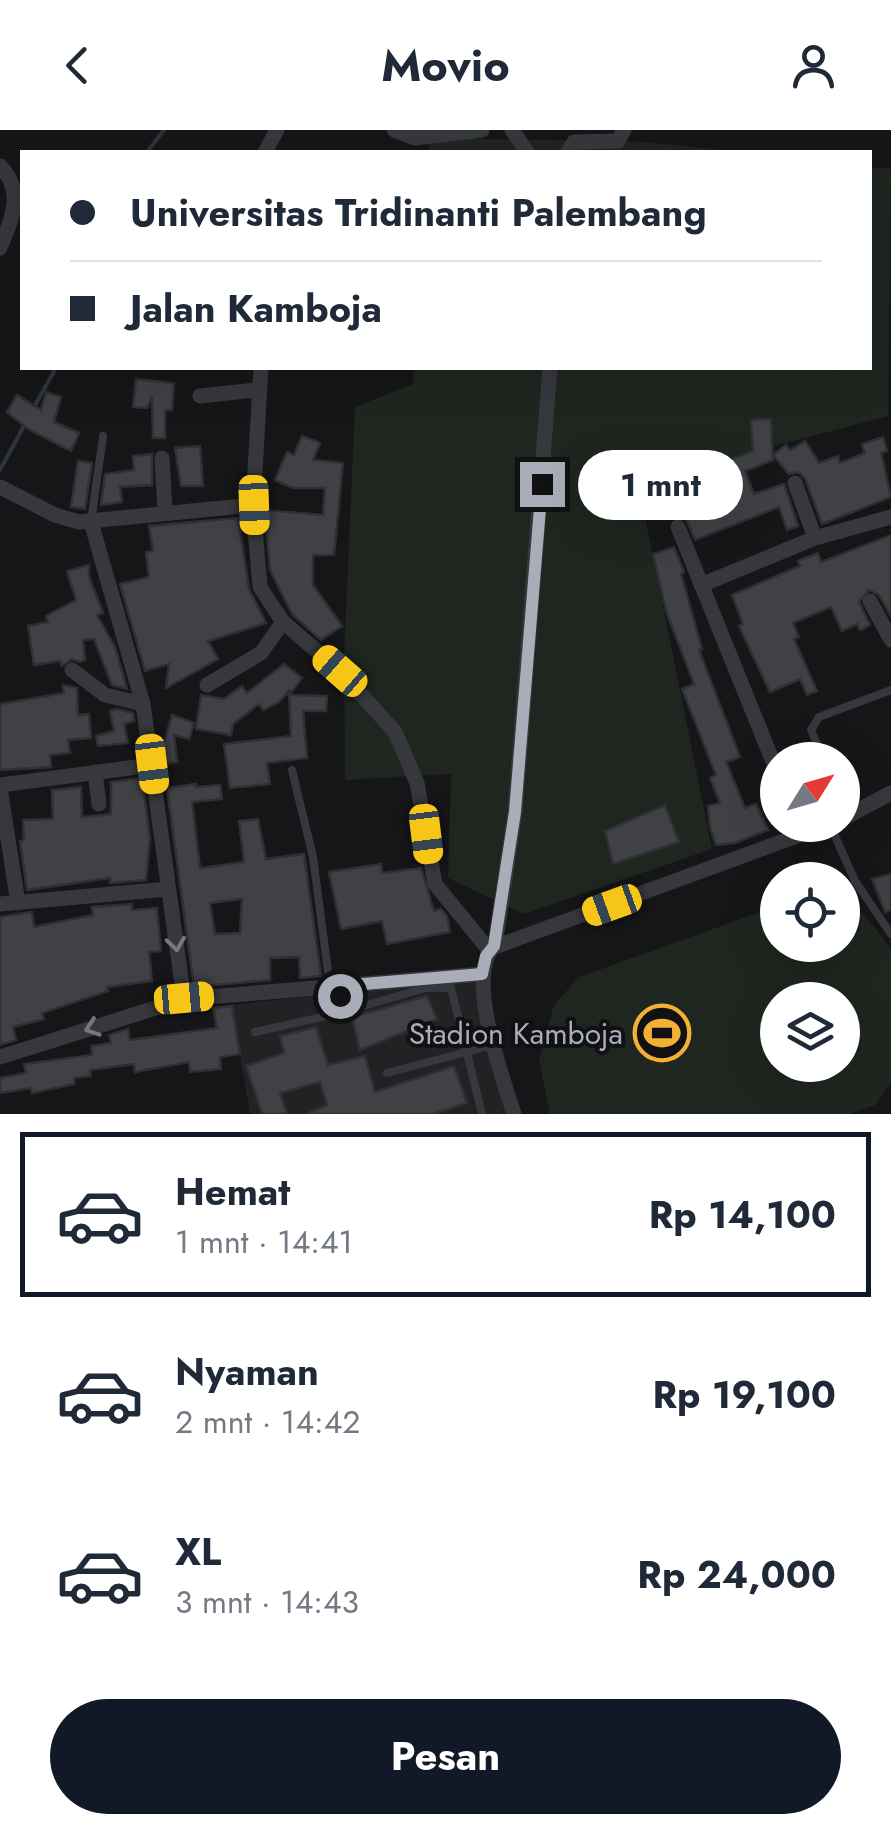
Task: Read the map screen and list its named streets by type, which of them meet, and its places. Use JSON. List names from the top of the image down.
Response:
{
  "places": {
    "sports": ["Stadion Kamboja"]
  },
  "north": "top right",
  "page": {
    "header": "Movio",
    "banner": ["Universitas Tridinanti Palembang", "Jalan Kamboja"],
    "bubble": "1 mnt",
    "list": [
      {
        "name": "Hemat",
        "note": "1 mnt · 14:41",
        "value": "Rp 14,100"
      },
      {
        "name": "Nyaman",
        "note": "2 mnt · 14:42",
        "value": "Rp 19,100"
      },
      {
        "name": "XL",
        "note": "3 mnt · 14:43",
        "value": "Rp 24,000"
      }
    ],
    "buttons": "Pesan"
  }
}
